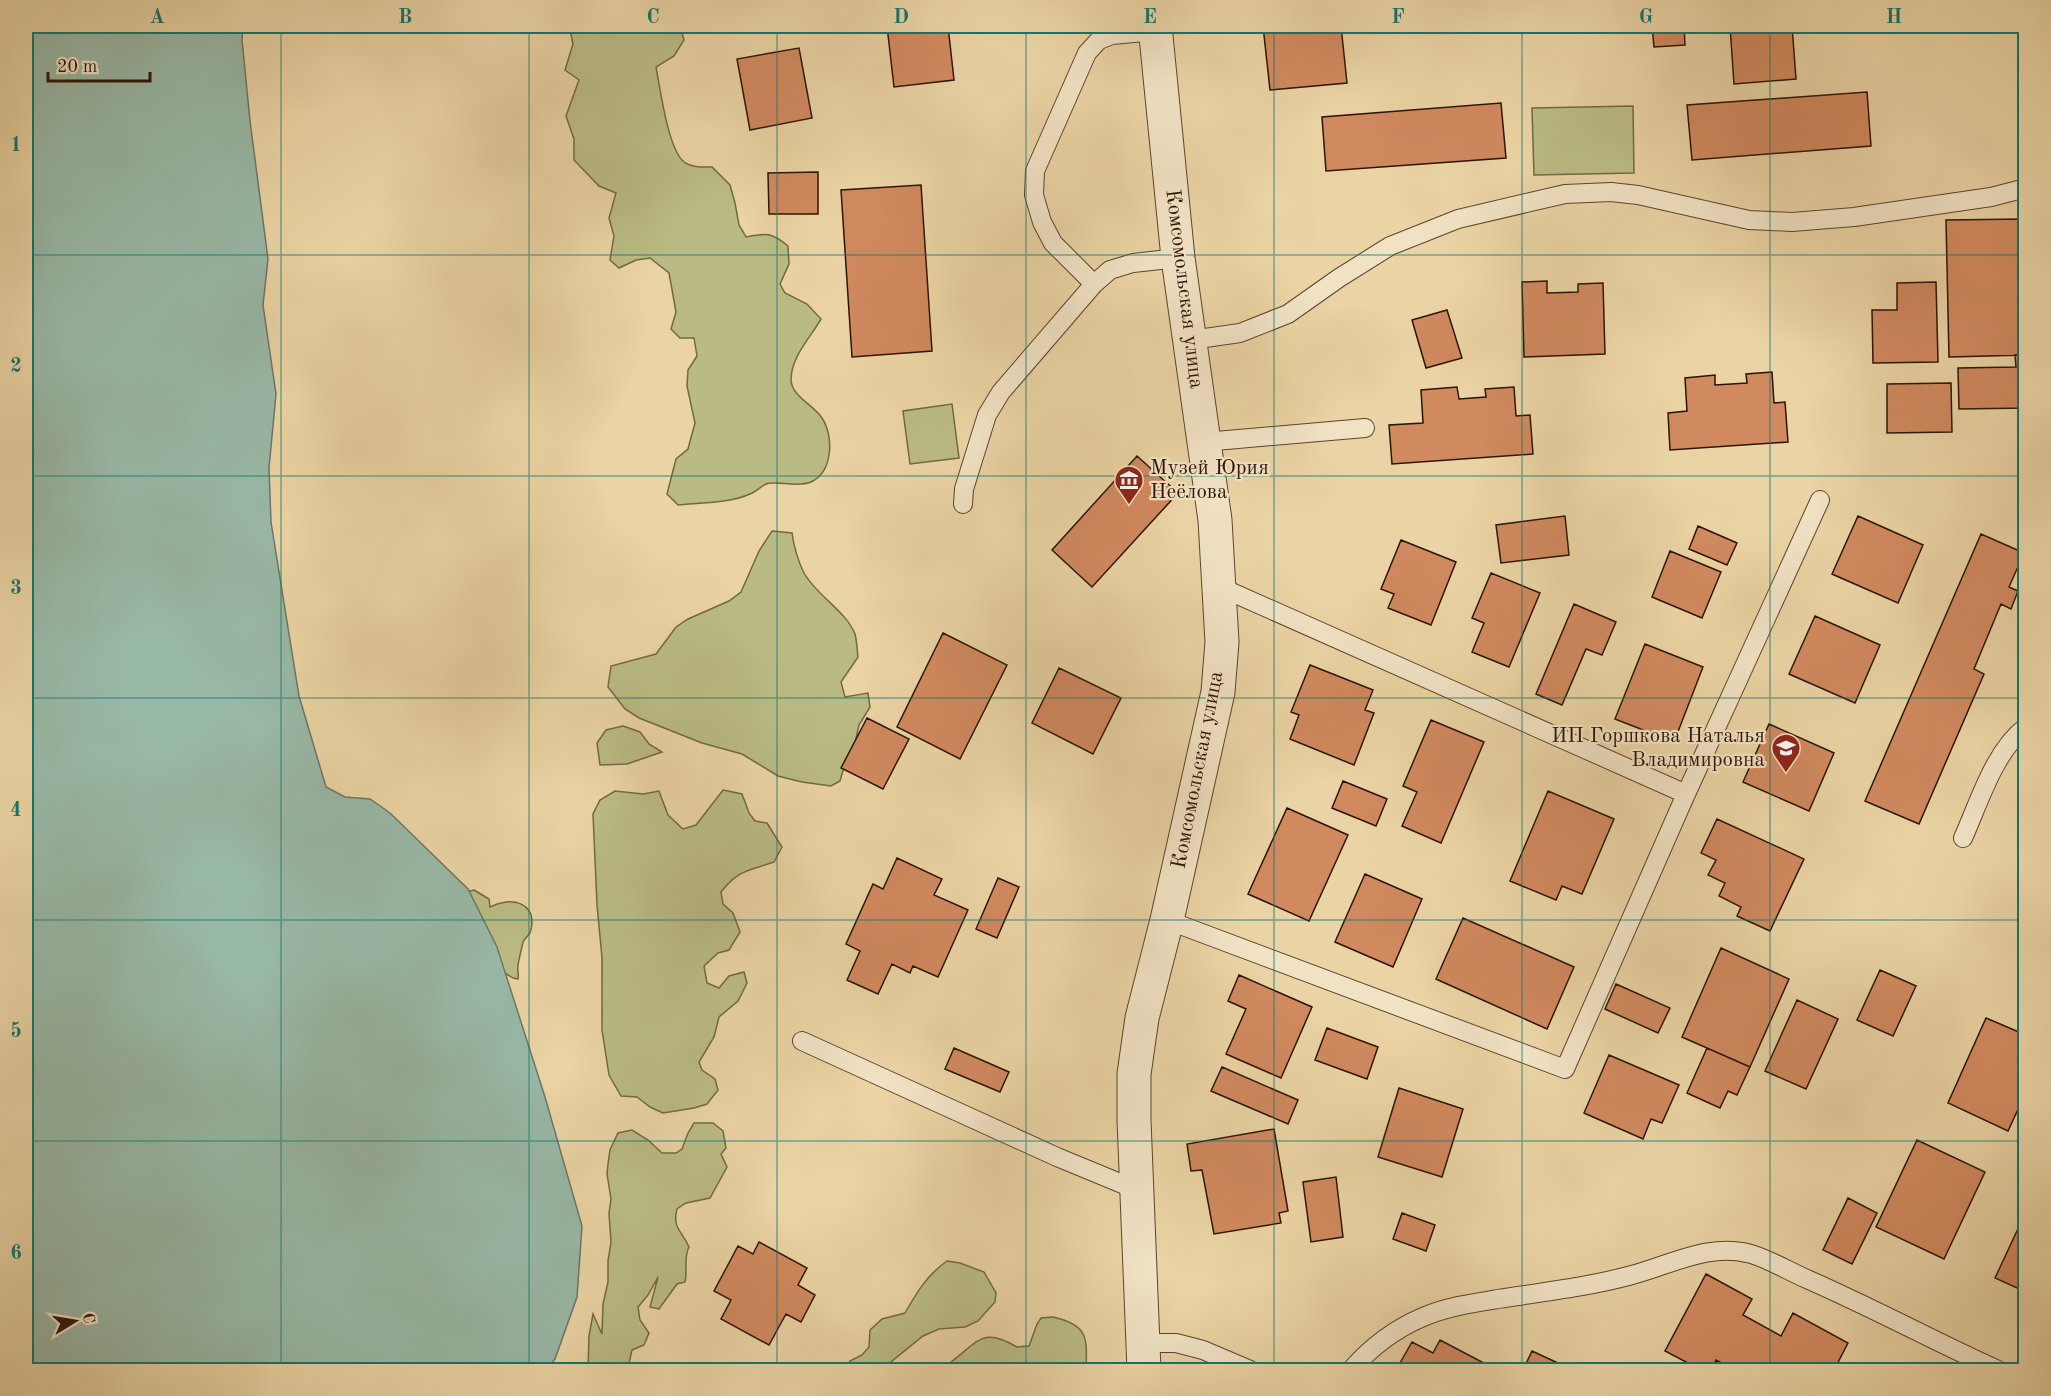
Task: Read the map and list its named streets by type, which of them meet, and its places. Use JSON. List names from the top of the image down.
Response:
{
  "streets": {
    "street": ["Комсомольская улица"]
  },
  "places": {
    "museum": ["Музей Юрия Неёлова"],
    "school or university": ["ИП Горшкова Наталья Владимировна"]
  },
  "scale_bar": "20 m",
  "north": "right",
  "grid": {
    "columns": [
      "A",
      "B",
      "C",
      "D",
      "E",
      "F",
      "G",
      "H"
    ],
    "rows": [
      "1",
      "2",
      "3",
      "4",
      "5",
      "6"
    ]
  }
}
